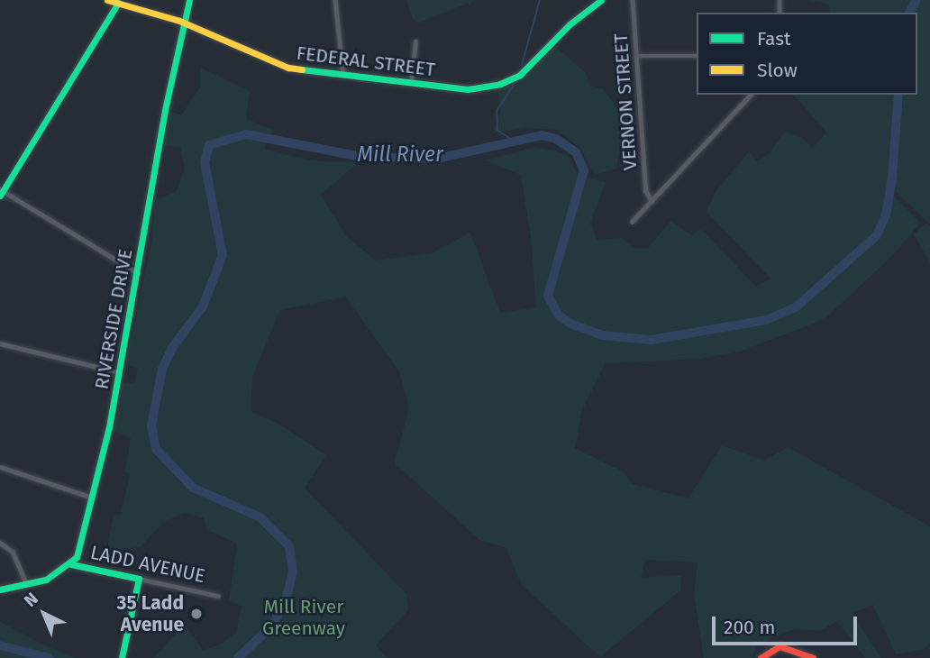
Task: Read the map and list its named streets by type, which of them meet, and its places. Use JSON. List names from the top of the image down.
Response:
{
  "streets": {
    "street": [
      "FEDERAL STREET",
      "VERNON STREET",
      "RIVERSIDE DRIVE",
      "LADD AVENUE"
    ]
  },
  "crossings": [
    ["FEDERAL STREET", "RIVERSIDE DRIVE"],
    ["RIVERSIDE DRIVE", "LADD AVENUE"]
  ],
  "water": ["Mill River"],
  "parks": ["Mill River Greenway"],
  "places": ["35 Ladd Avenue"],
  "legend": ["Fast", "Slow"],
  "scale_bar": "200 m",
  "north": "top left"
}
